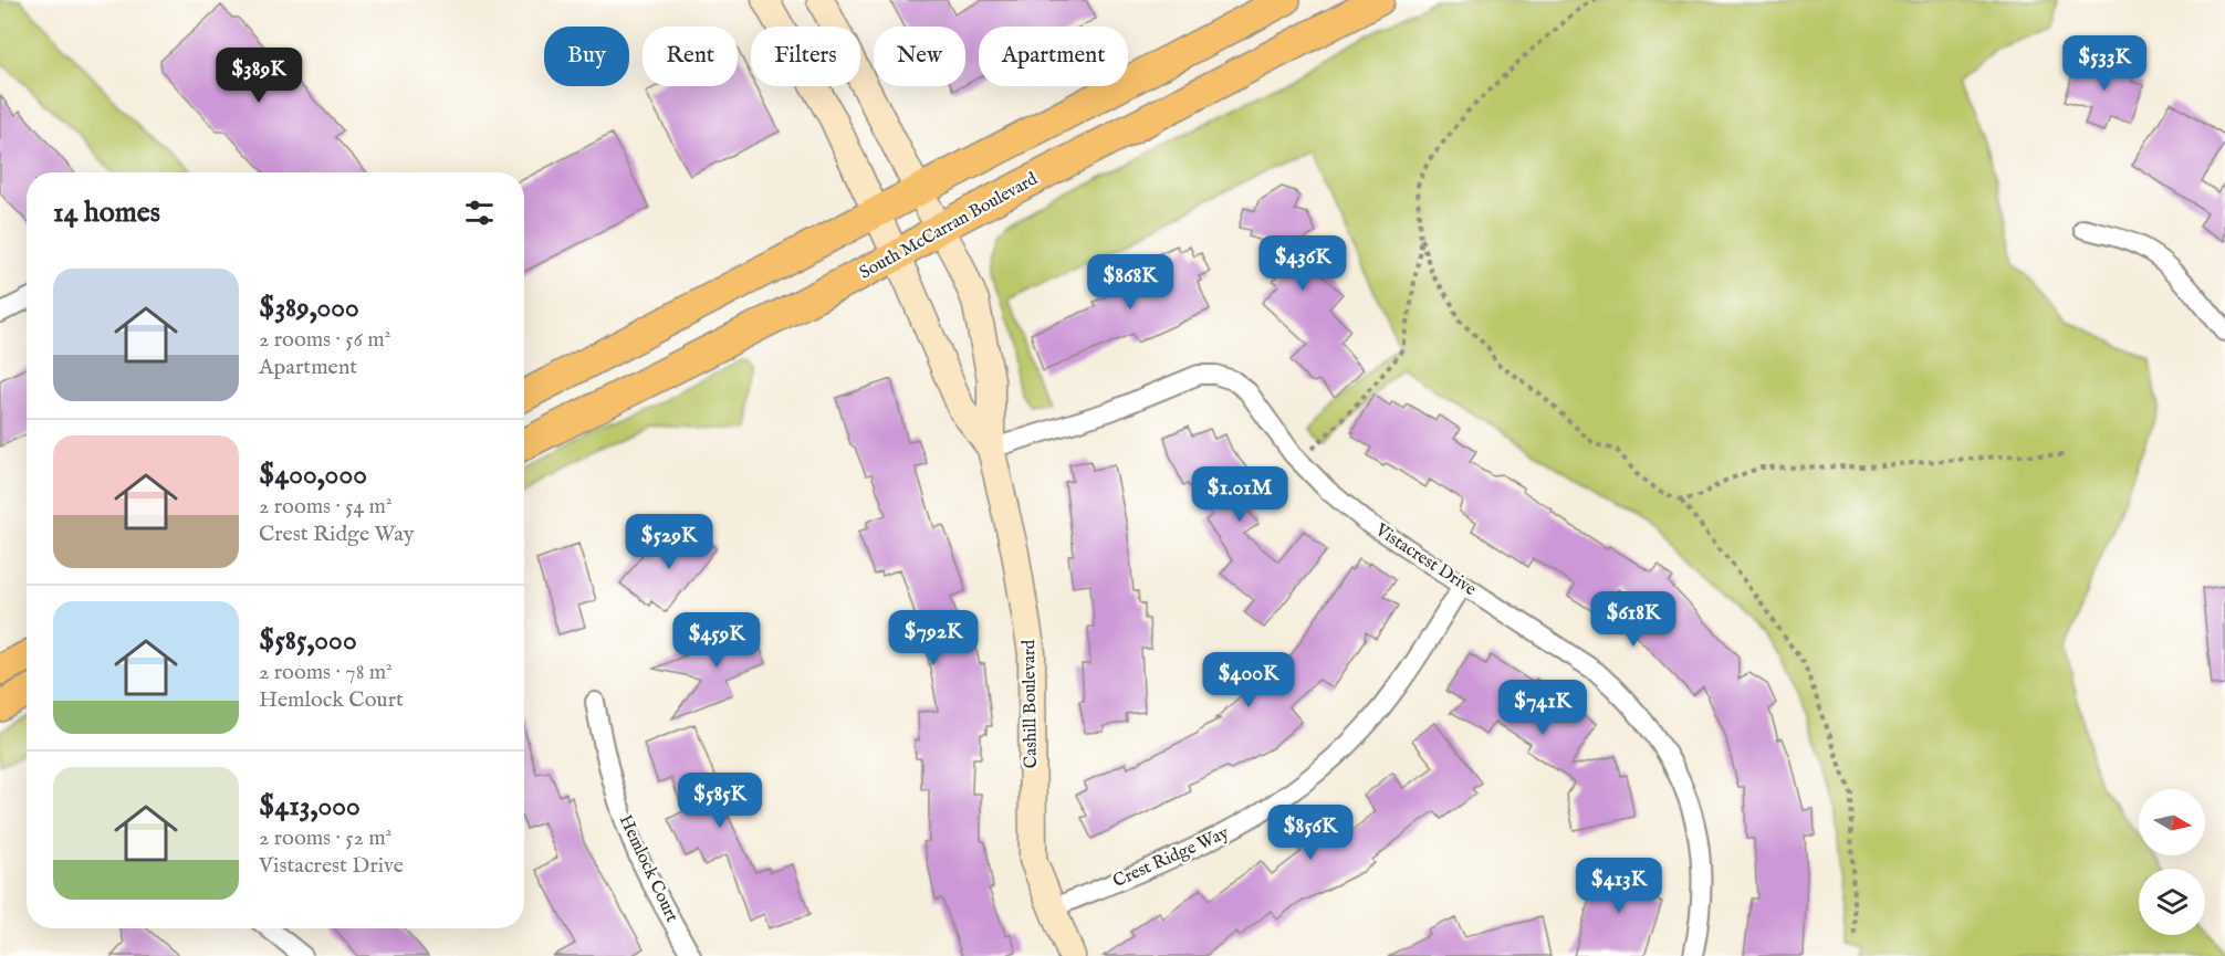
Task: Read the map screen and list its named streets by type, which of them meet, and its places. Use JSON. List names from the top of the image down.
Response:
{
  "streets": {
    "main road": ["South McCarran Boulevard"],
    "street": [
      "Vistacrest Drive",
      "Cashill Boulevard",
      "Crest Ridge Way",
      "Hemlock Court"
    ]
  },
  "crossings": [
    ["South McCarran Boulevard", "Cashill Boulevard"],
    ["Vistacrest Drive", "Cashill Boulevard"],
    ["Vistacrest Drive", "Crest Ridge Way"],
    ["Cashill Boulevard", "Crest Ridge Way"]
  ],
  "north": "right",
  "page": {
    "chip": [
      "Buy",
      "Rent",
      "Filters",
      "New",
      "Apartment"
    ],
    "price": [
      "$533K",
      "$389K",
      "$436K",
      "$868K",
      "$1.01M",
      "$529K",
      "$618K",
      "$792K",
      "$459K",
      "$400K",
      "$741K",
      "$585K",
      "$856K",
      "$413K"
    ],
    "heading": "14 homes",
    "list": [
      {
        "name": "$389,000",
        "note": "2 rooms · 56 m² · Apartment"
      },
      {
        "name": "$400,000",
        "note": "2 rooms · 54 m² · Crest Ridge Way"
      },
      {
        "name": "$585,000",
        "note": "2 rooms · 78 m² · Hemlock Court"
      },
      {
        "name": "$413,000",
        "note": "2 rooms · 52 m² · Vistacrest Drive"
      }
    ]
  }
}
